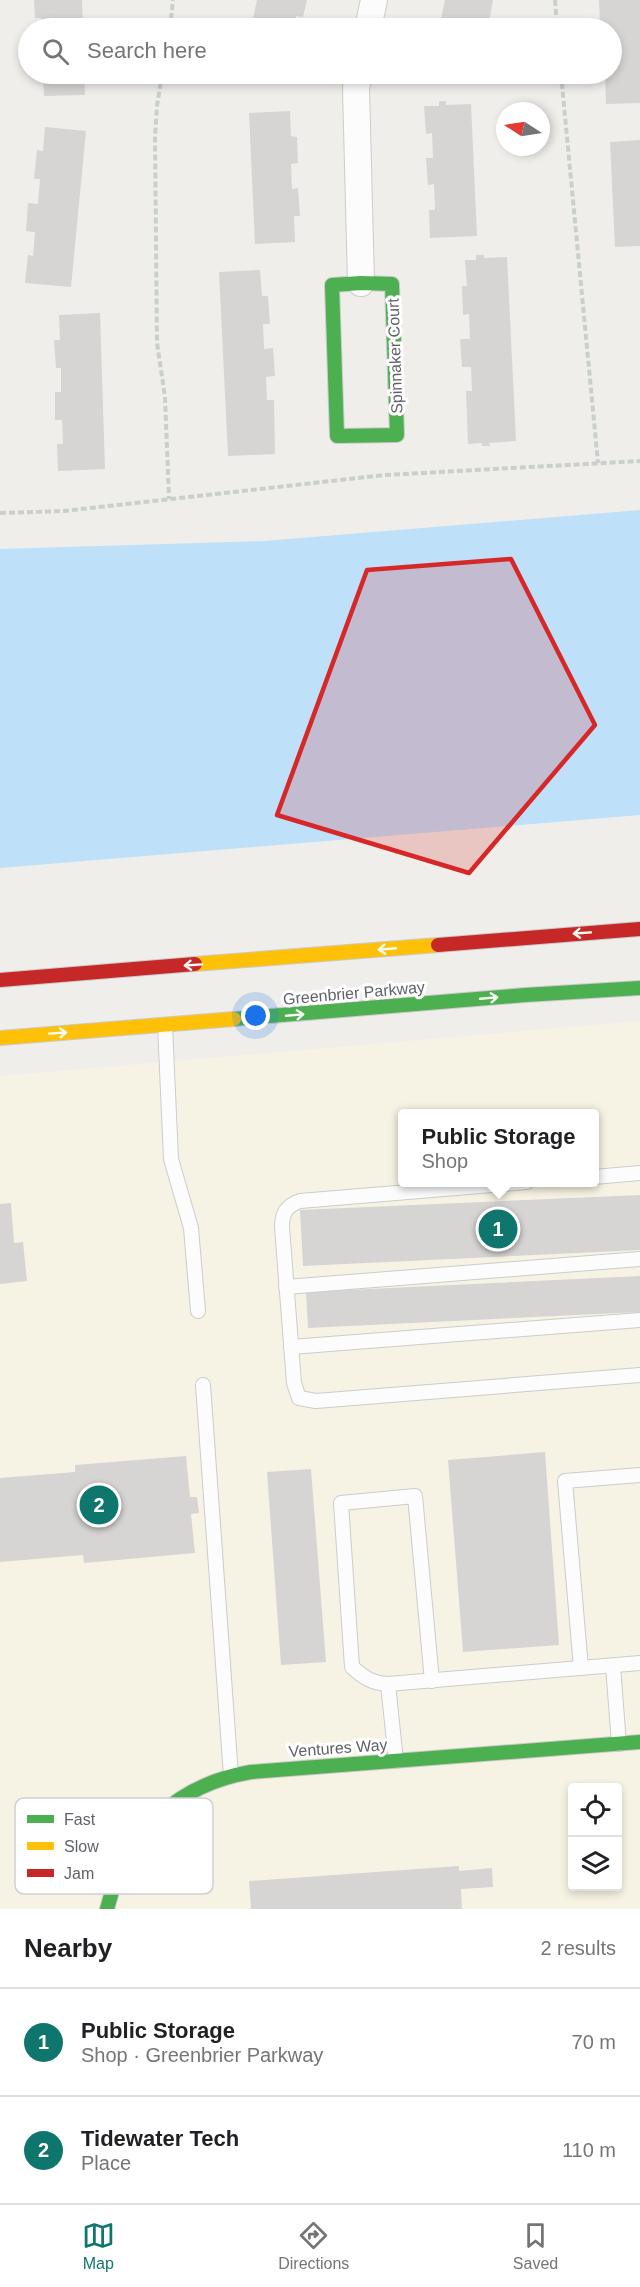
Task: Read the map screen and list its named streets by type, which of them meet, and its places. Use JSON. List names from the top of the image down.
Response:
{
  "streets": {
    "main road": ["Spinnaker Court", "Greenbrier Parkway", "Ventures Way"]
  },
  "legend": ["Fast", "Slow", "Jam"],
  "north": "left",
  "page": {
    "search": "Search here",
    "popup": ["Public Storage", "Shop"],
    "pins": ["1", "2"],
    "heading": ["Nearby", "2 results"],
    "list": [
      {
        "mark": "1",
        "name": "Public Storage",
        "note": "Shop · Greenbrier Parkway",
        "value": "70 m"
      },
      {
        "mark": "2",
        "name": "Tidewater Tech",
        "note": "Place",
        "value": "110 m"
      }
    ],
    "nav": ["Map", "Directions", "Saved"]
  }
}
